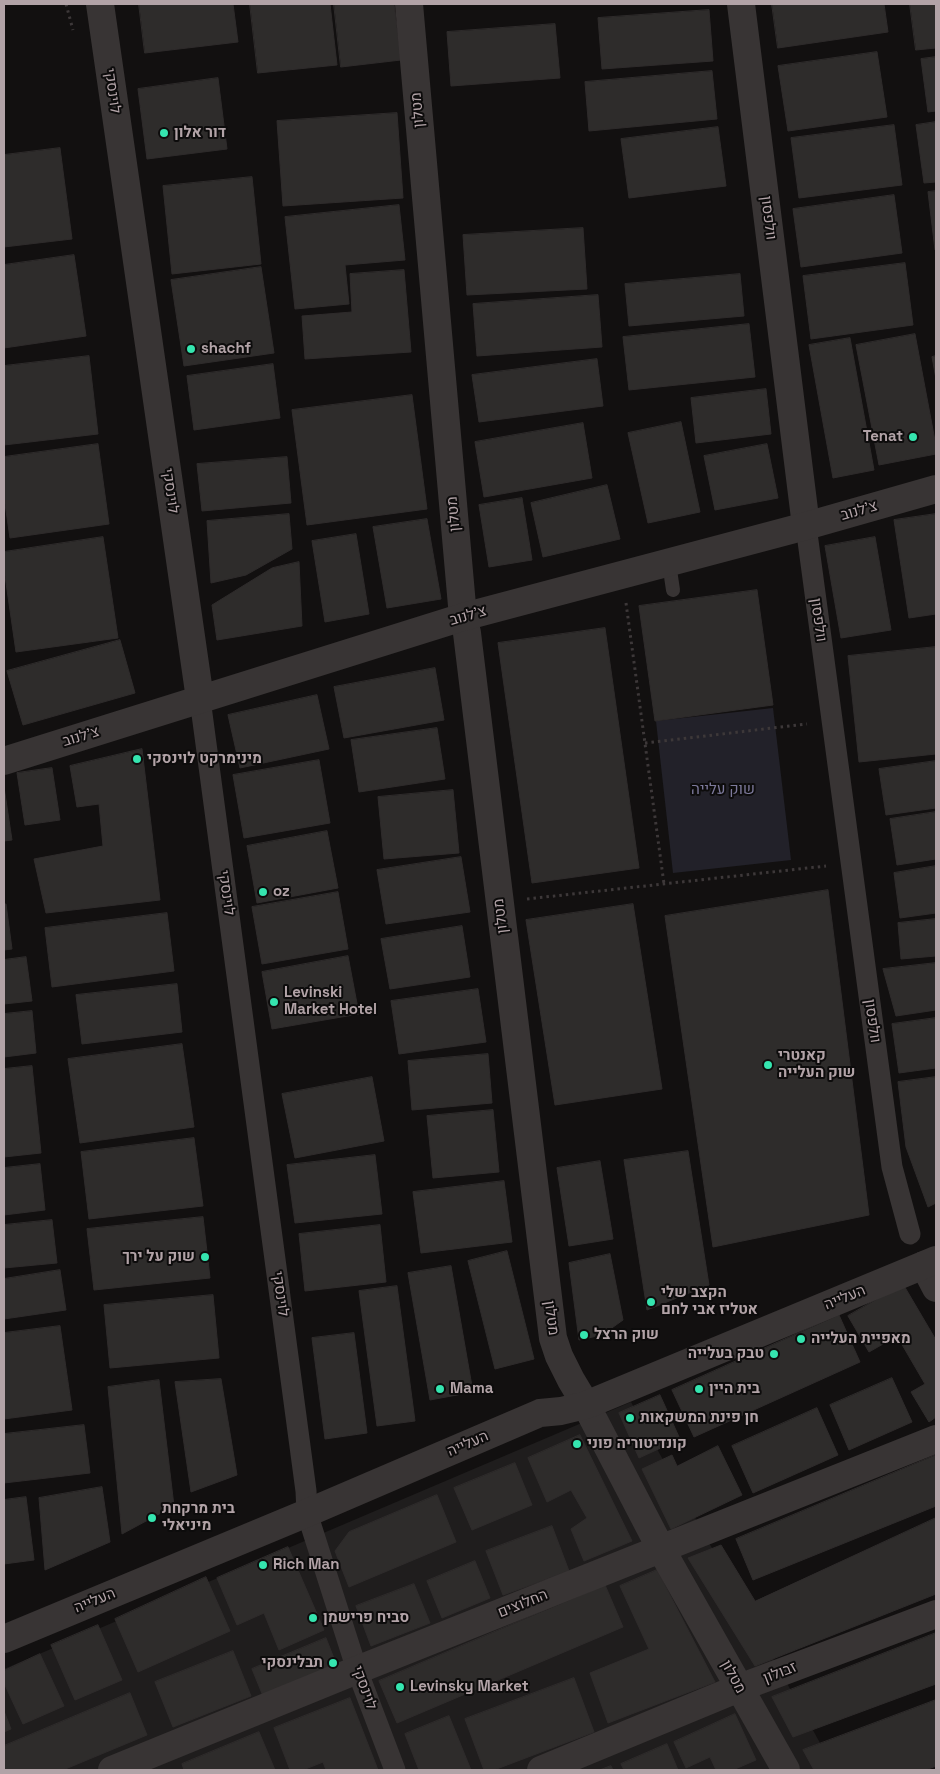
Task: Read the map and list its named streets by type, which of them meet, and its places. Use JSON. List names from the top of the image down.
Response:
{
  "streets": {
    "street": [
      "לוינסקי",
      "מטלון",
      "וולפסון",
      "צ'לנוב",
      "העלייה",
      "החלוצים",
      "זבולון"
    ]
  },
  "crossings": [
    ["לוינסקי", "צ'לנוב"],
    ["לוינסקי", "העלייה"],
    ["לוינסקי", "החלוצים"],
    ["מטלון", "צ'לנוב"],
    ["מטלון", "העלייה"],
    ["מטלון", "החלוצים"],
    ["מטלון", "זבולון"],
    ["וולפסון", "צ'לנוב"]
  ],
  "parks": ["שוק עלייה"],
  "places": [
    "דור אלון",
    "shachf",
    "Tenat",
    "מינימרקט לוינסקי",
    "oz",
    "Levinski Market Hotel",
    "קאנטרי שוק העלייה",
    "שוק על ירך",
    "הקצב שלי אטליז אבי לחם",
    "שוק הרצל",
    "מאפיית העלייה",
    "טבק בעלייה",
    "Mama",
    "בית היין",
    "חן פינת המשקאות",
    "קונדיטוריה פוני",
    "בית מרקחת מיניאלי",
    "Rich Man",
    "סביח פרישמן",
    "תבלינסקי",
    "Levinsky Market"
  ]
}
